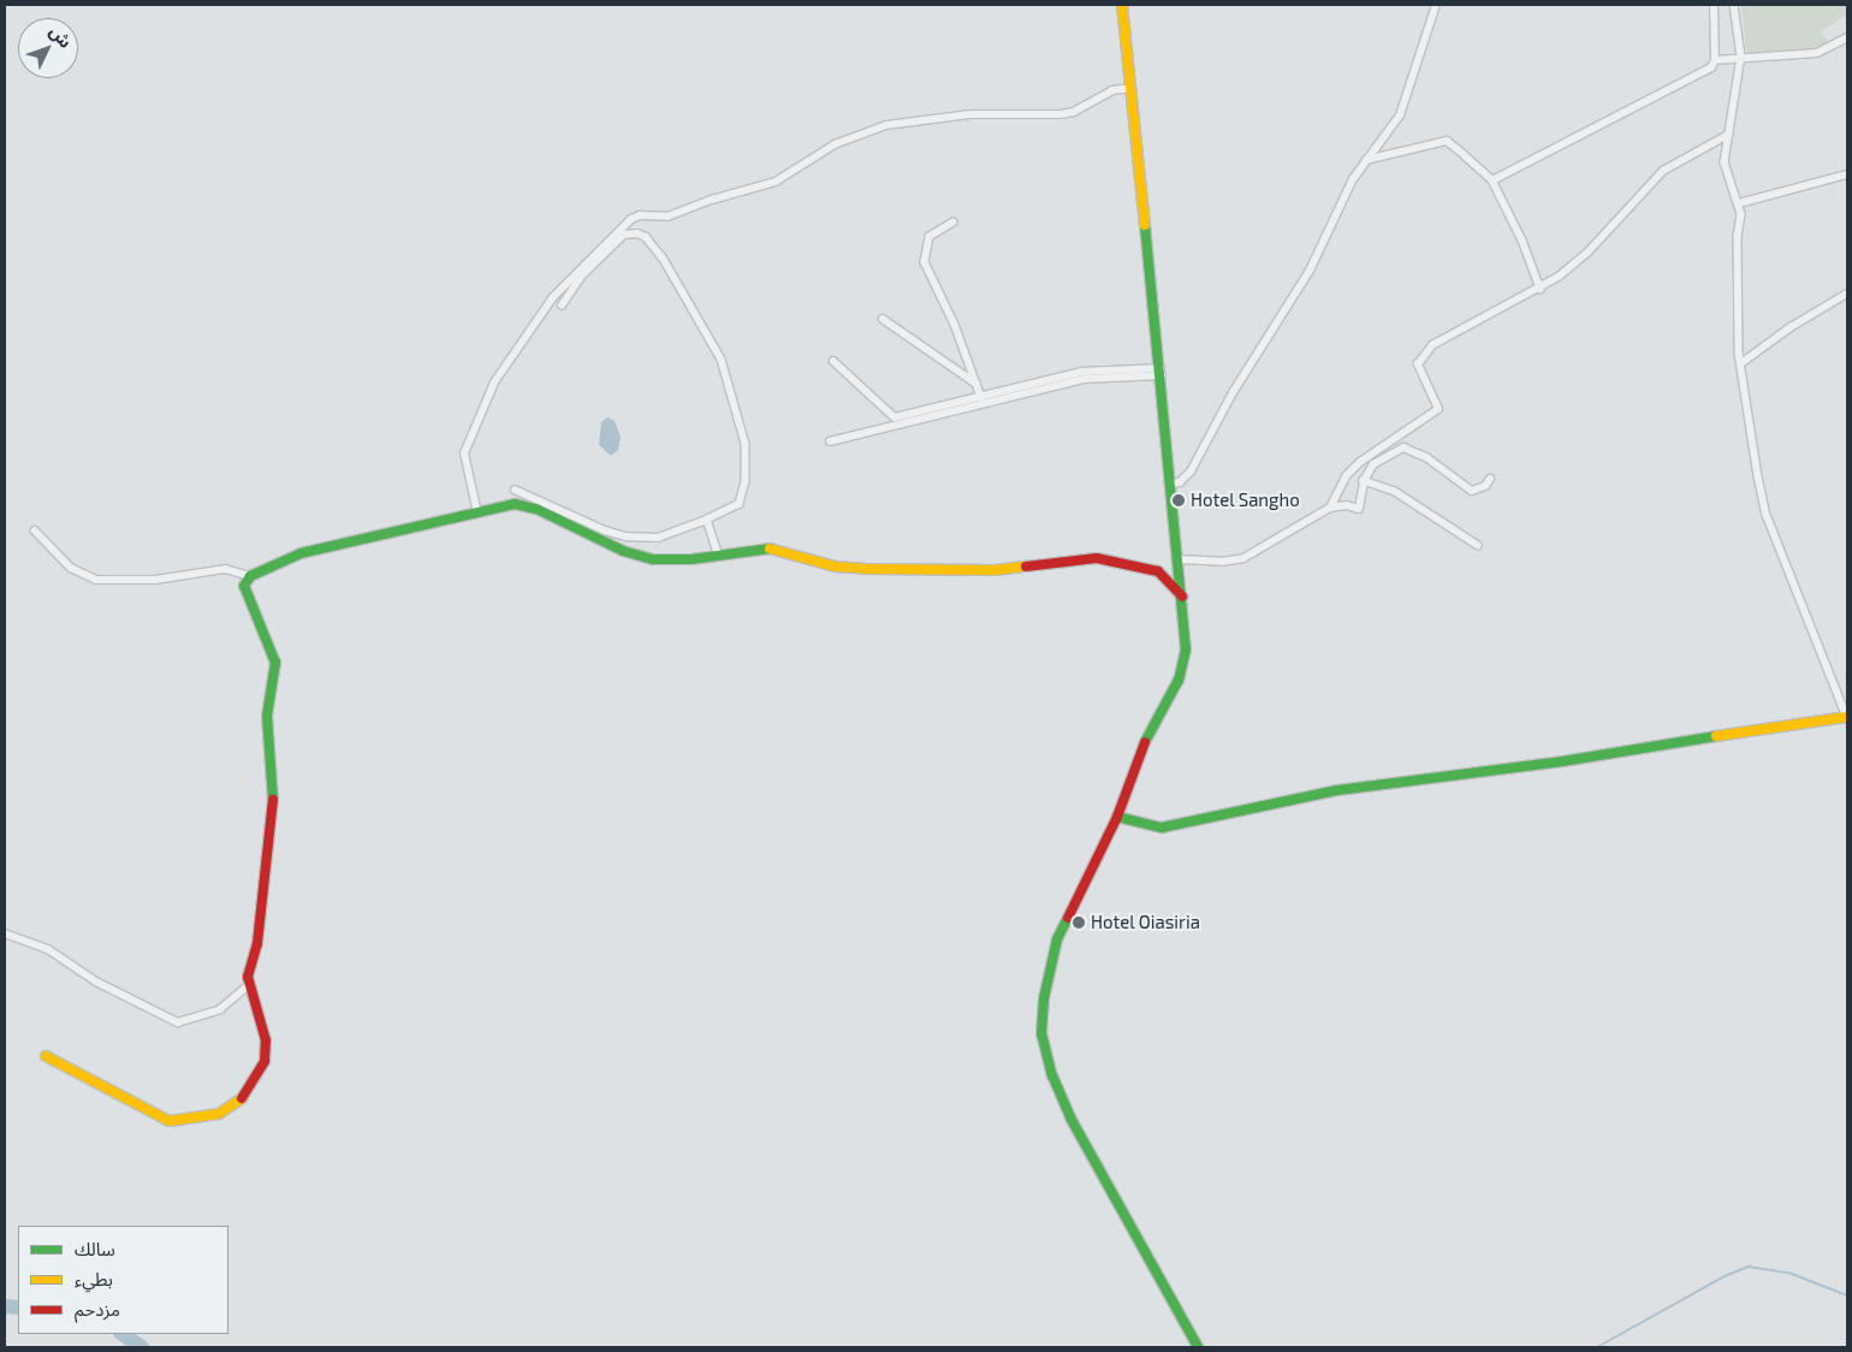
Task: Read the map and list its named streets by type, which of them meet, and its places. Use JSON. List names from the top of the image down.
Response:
{
  "places": ["Hotel Sangho", "Hotel Oiasiria"],
  "legend": ["سالك", "بطيء", "مزدحم"],
  "north": "top right"
}
